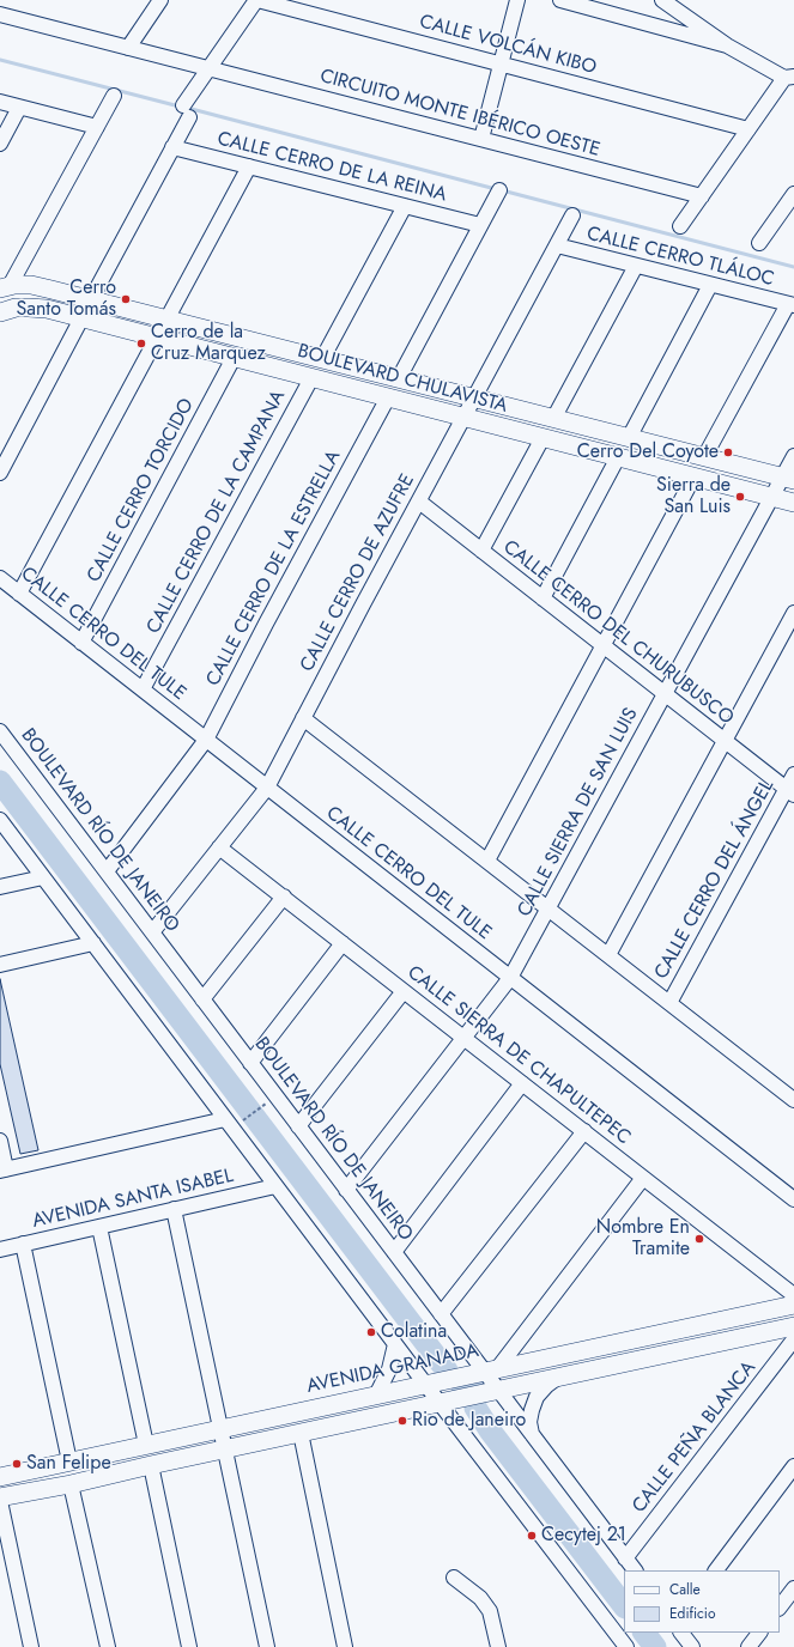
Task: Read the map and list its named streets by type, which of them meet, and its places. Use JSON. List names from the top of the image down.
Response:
{
  "streets": {
    "main road": ["BOULEVARD CHULAVISTA", "AVENIDA GRANADA"],
    "street": [
      "CALLE VOLCÁN KIBO",
      "CIRCUITO MONTE IBÉRICO OESTE",
      "CALLE CERRO DE LA REINA",
      "CALLE CERRO TLÁLOC",
      "CALLE CERRO TORCIDO",
      "CALLE CERRO DE LA CAMPANA",
      "CALLE CERRO DE LA ESTRELLA",
      "CALLE CERRO DE AZUFRE",
      "CALLE CERRO DEL CHURUBUSCO",
      "CALLE CERRO DEL TULE",
      "CALLE SIERRA DE SAN LUIS",
      "BOULEVARD RÍO DE JANEIRO",
      "CALLE CERRO DEL ÁNGEL",
      "CALLE SIERRA DE CHAPULTEPEC",
      "AVENIDA SANTA ISABEL",
      "CALLE PEÑA BLANCA"
    ]
  },
  "crossings": [
    ["CALLE CERRO TLÁLOC", "CALLE CERRO DE AZUFRE"],
    ["BOULEVARD CHULAVISTA", "CALLE CERRO TORCIDO"],
    ["BOULEVARD CHULAVISTA", "CALLE CERRO DE LA CAMPANA"],
    ["BOULEVARD CHULAVISTA", "CALLE CERRO DE LA ESTRELLA"],
    ["BOULEVARD CHULAVISTA", "CALLE CERRO DE AZUFRE"],
    ["BOULEVARD CHULAVISTA", "CALLE SIERRA DE SAN LUIS"],
    ["CALLE CERRO TORCIDO", "CALLE CERRO DEL TULE"],
    ["CALLE CERRO DE LA CAMPANA", "CALLE CERRO DEL TULE"],
    ["CALLE CERRO DE LA ESTRELLA", "CALLE CERRO DEL TULE"],
    ["CALLE CERRO DE LA ESTRELLA", "BOULEVARD RÍO DE JANEIRO"],
    ["CALLE CERRO DE AZUFRE", "CALLE CERRO DEL CHURUBUSCO"],
    ["CALLE CERRO DE AZUFRE", "CALLE CERRO DEL TULE"],
    ["CALLE CERRO DE AZUFRE", "BOULEVARD RÍO DE JANEIRO"],
    ["CALLE CERRO DE AZUFRE", "CALLE SIERRA DE CHAPULTEPEC"],
    ["CALLE CERRO DEL CHURUBUSCO", "CALLE SIERRA DE SAN LUIS"],
    ["CALLE CERRO DEL CHURUBUSCO", "CALLE CERRO DEL ÁNGEL"],
    ["CALLE CERRO DEL TULE", "CALLE SIERRA DE SAN LUIS"],
    ["CALLE SIERRA DE SAN LUIS", "BOULEVARD RÍO DE JANEIRO"],
    ["CALLE SIERRA DE SAN LUIS", "CALLE SIERRA DE CHAPULTEPEC"],
    ["BOULEVARD RÍO DE JANEIRO", "AVENIDA GRANADA"],
    ["BOULEVARD RÍO DE JANEIRO", "CALLE PEÑA BLANCA"]
  ],
  "places": [
    "Cerro Santo Tomás",
    "Cerro de la Cruz Marquez",
    "Cerro Del Coyote",
    "Sierra de San Luis",
    "Nombre En Tramite",
    "Colatina",
    "Rio de Janeiro",
    "San Felipe",
    "Cecytej 21"
  ],
  "legend": ["Calle", "Edificio"]
}
